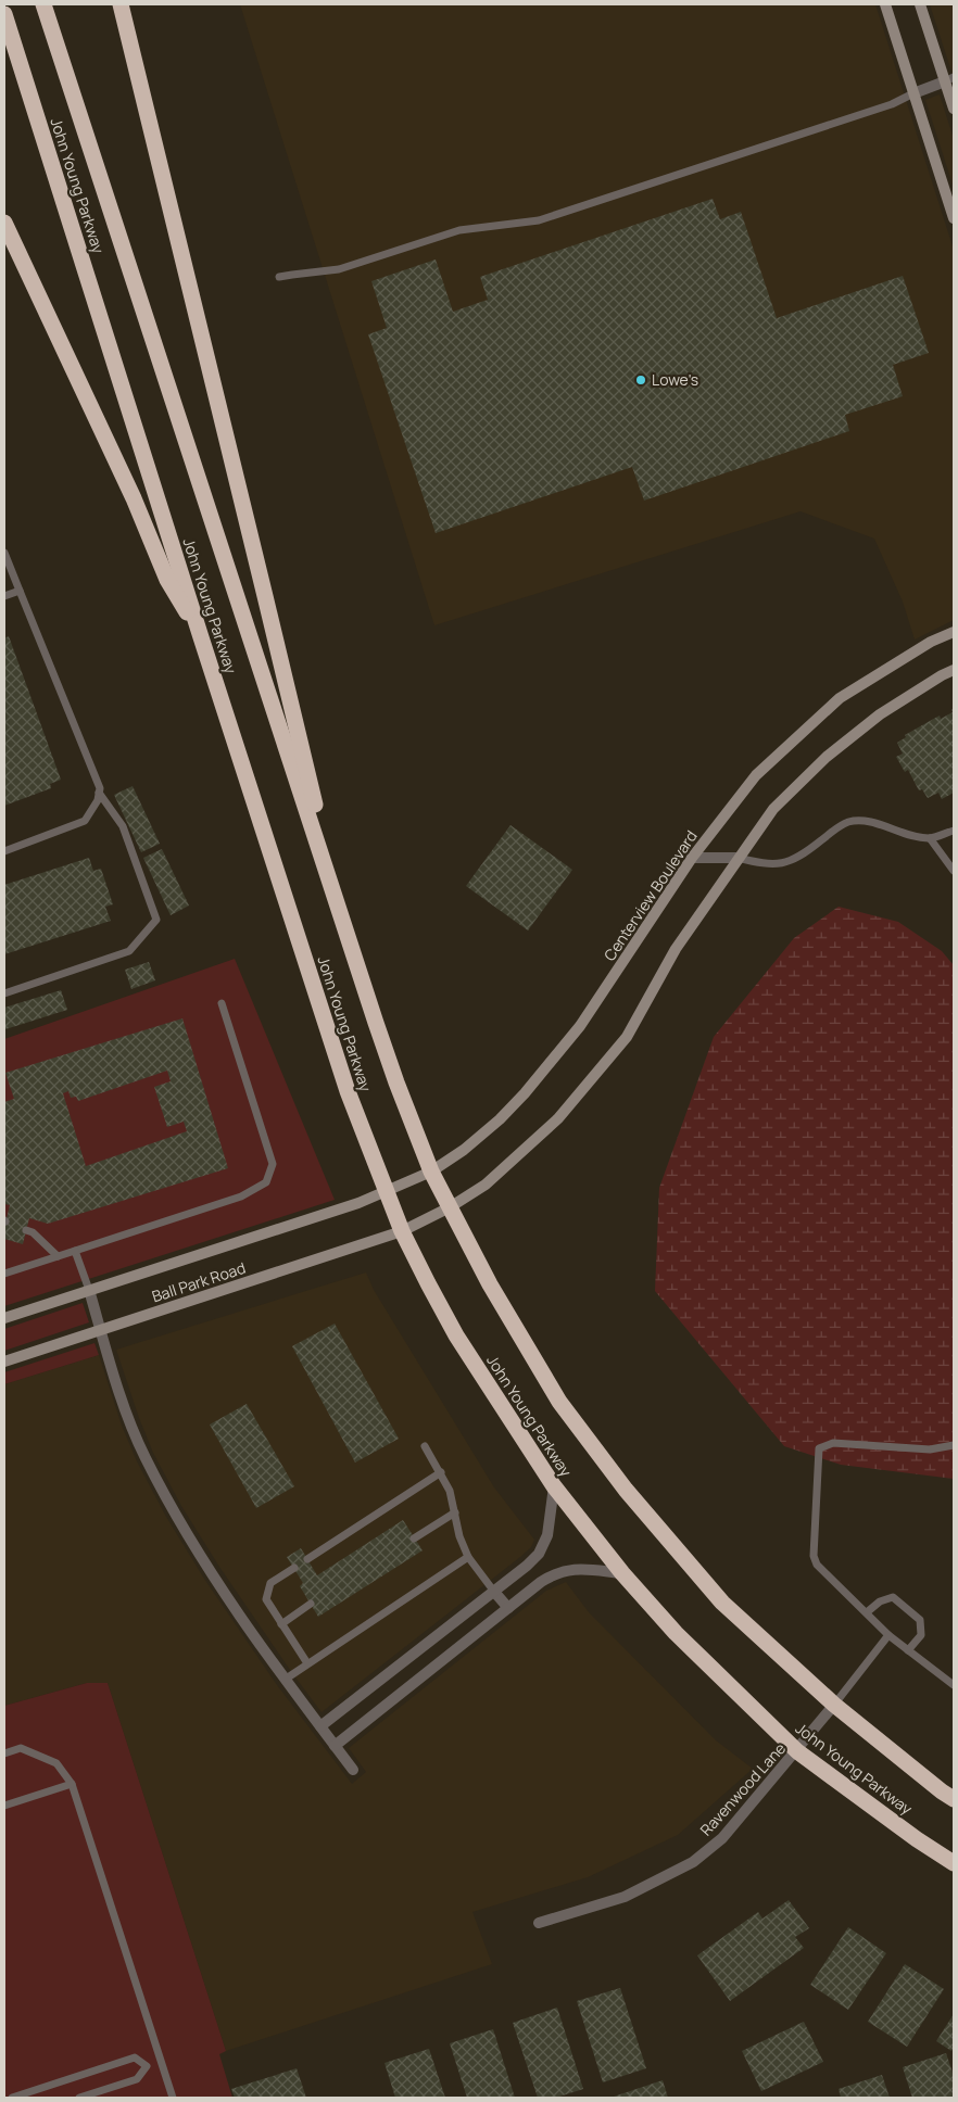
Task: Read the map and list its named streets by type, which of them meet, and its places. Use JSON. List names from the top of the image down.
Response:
{
  "streets": {
    "highway": ["John Young Parkway"],
    "street": ["Centerview Boulevard", "Ball Park Road", "Ravenwood Lane"]
  },
  "crossings": [
    ["John Young Parkway", "Centerview Boulevard"],
    ["John Young Parkway", "Ball Park Road"],
    ["John Young Parkway", "Ravenwood Lane"],
    ["Centerview Boulevard", "Ball Park Road"]
  ],
  "places": ["Lowe's"]
}
